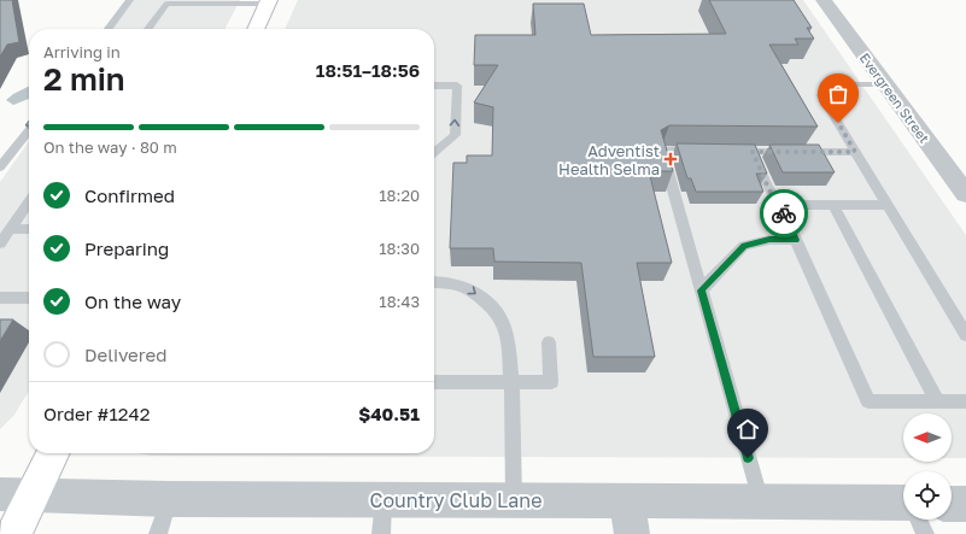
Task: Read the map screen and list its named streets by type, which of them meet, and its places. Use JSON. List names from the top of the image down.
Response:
{
  "streets": {
    "street": ["Evergreen Street", "Country Club Lane"]
  },
  "places": {
    "health": ["Adventist Health Selma"]
  },
  "north": "left",
  "page": {
    "heading": ["2 min", "Arriving in", "18:51–18:56"],
    "panel": ["Order #1242", "$40.51"],
    "bar": "On the way · 80 m",
    "list": [
      ["Confirmed", "18:20"],
      ["Preparing", "18:30"],
      ["On the way", "18:43"],
      "Delivered"
    ]
  }
}
